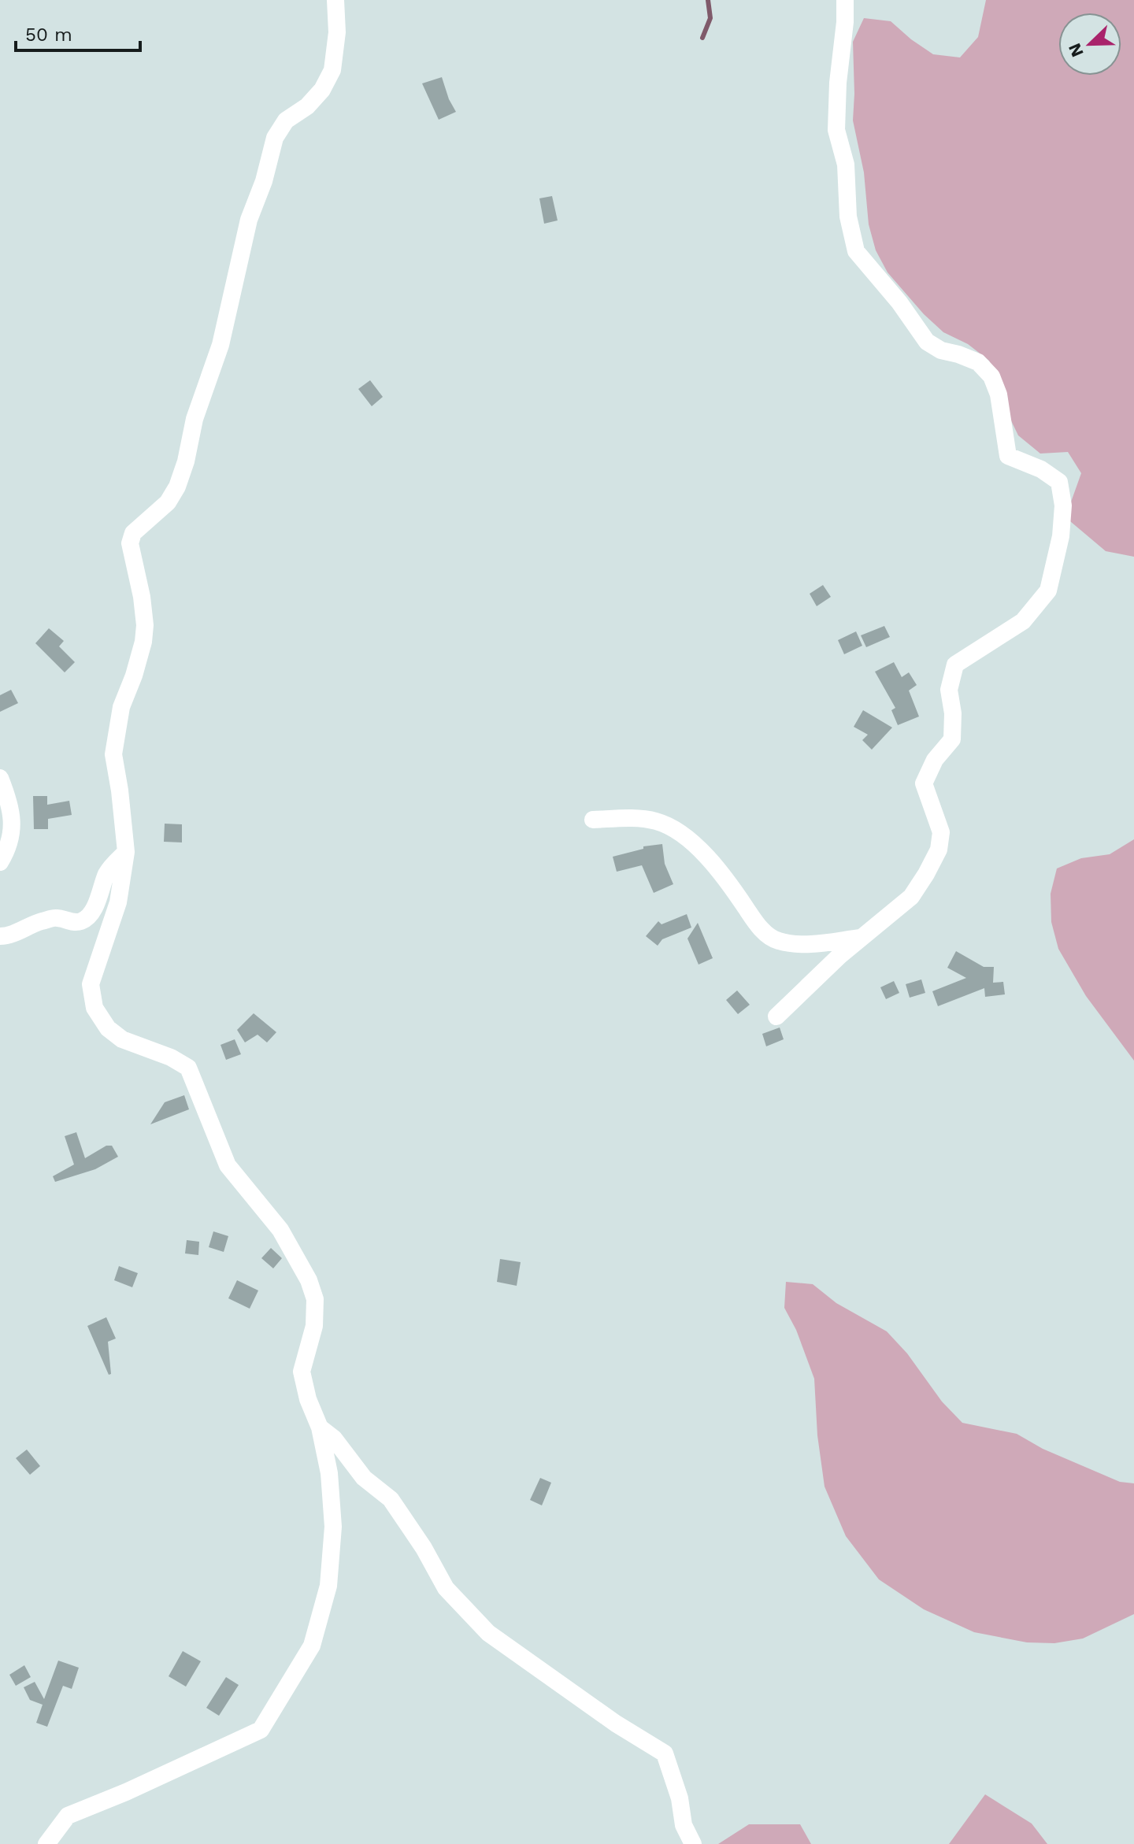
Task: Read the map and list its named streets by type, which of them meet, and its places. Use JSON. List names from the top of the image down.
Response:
{
  "scale_bar": "50 m",
  "north": "bottom left"
}
